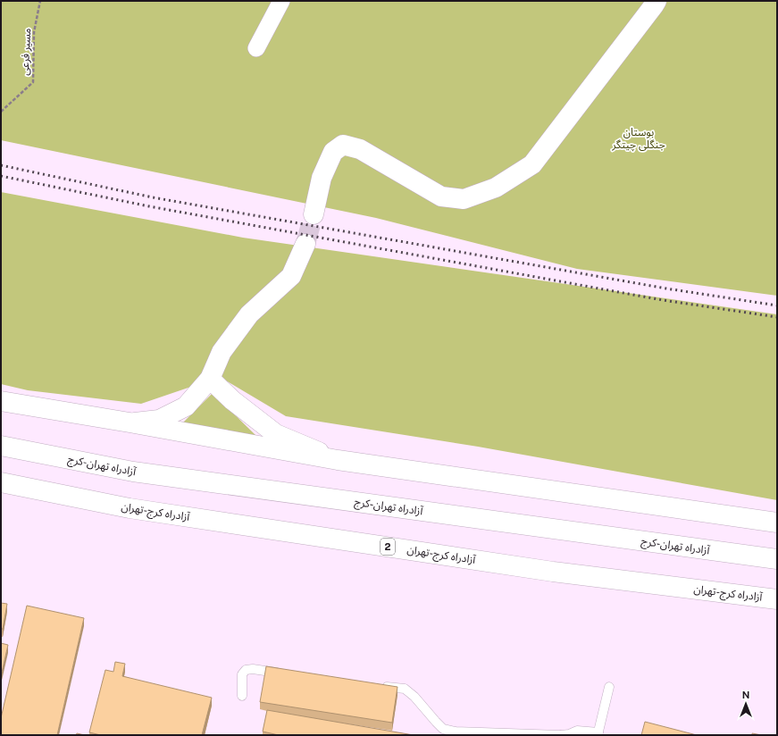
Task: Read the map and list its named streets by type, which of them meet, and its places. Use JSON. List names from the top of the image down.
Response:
{
  "streets": {
    "main road": ["آزادراه تهران-کرج", "آزادراه کرج-تهران", "2"],
    "path": ["مسیر فرعی"]
  },
  "parks": ["بوستان جنگلی چیتگر"],
  "north": "top"
}
